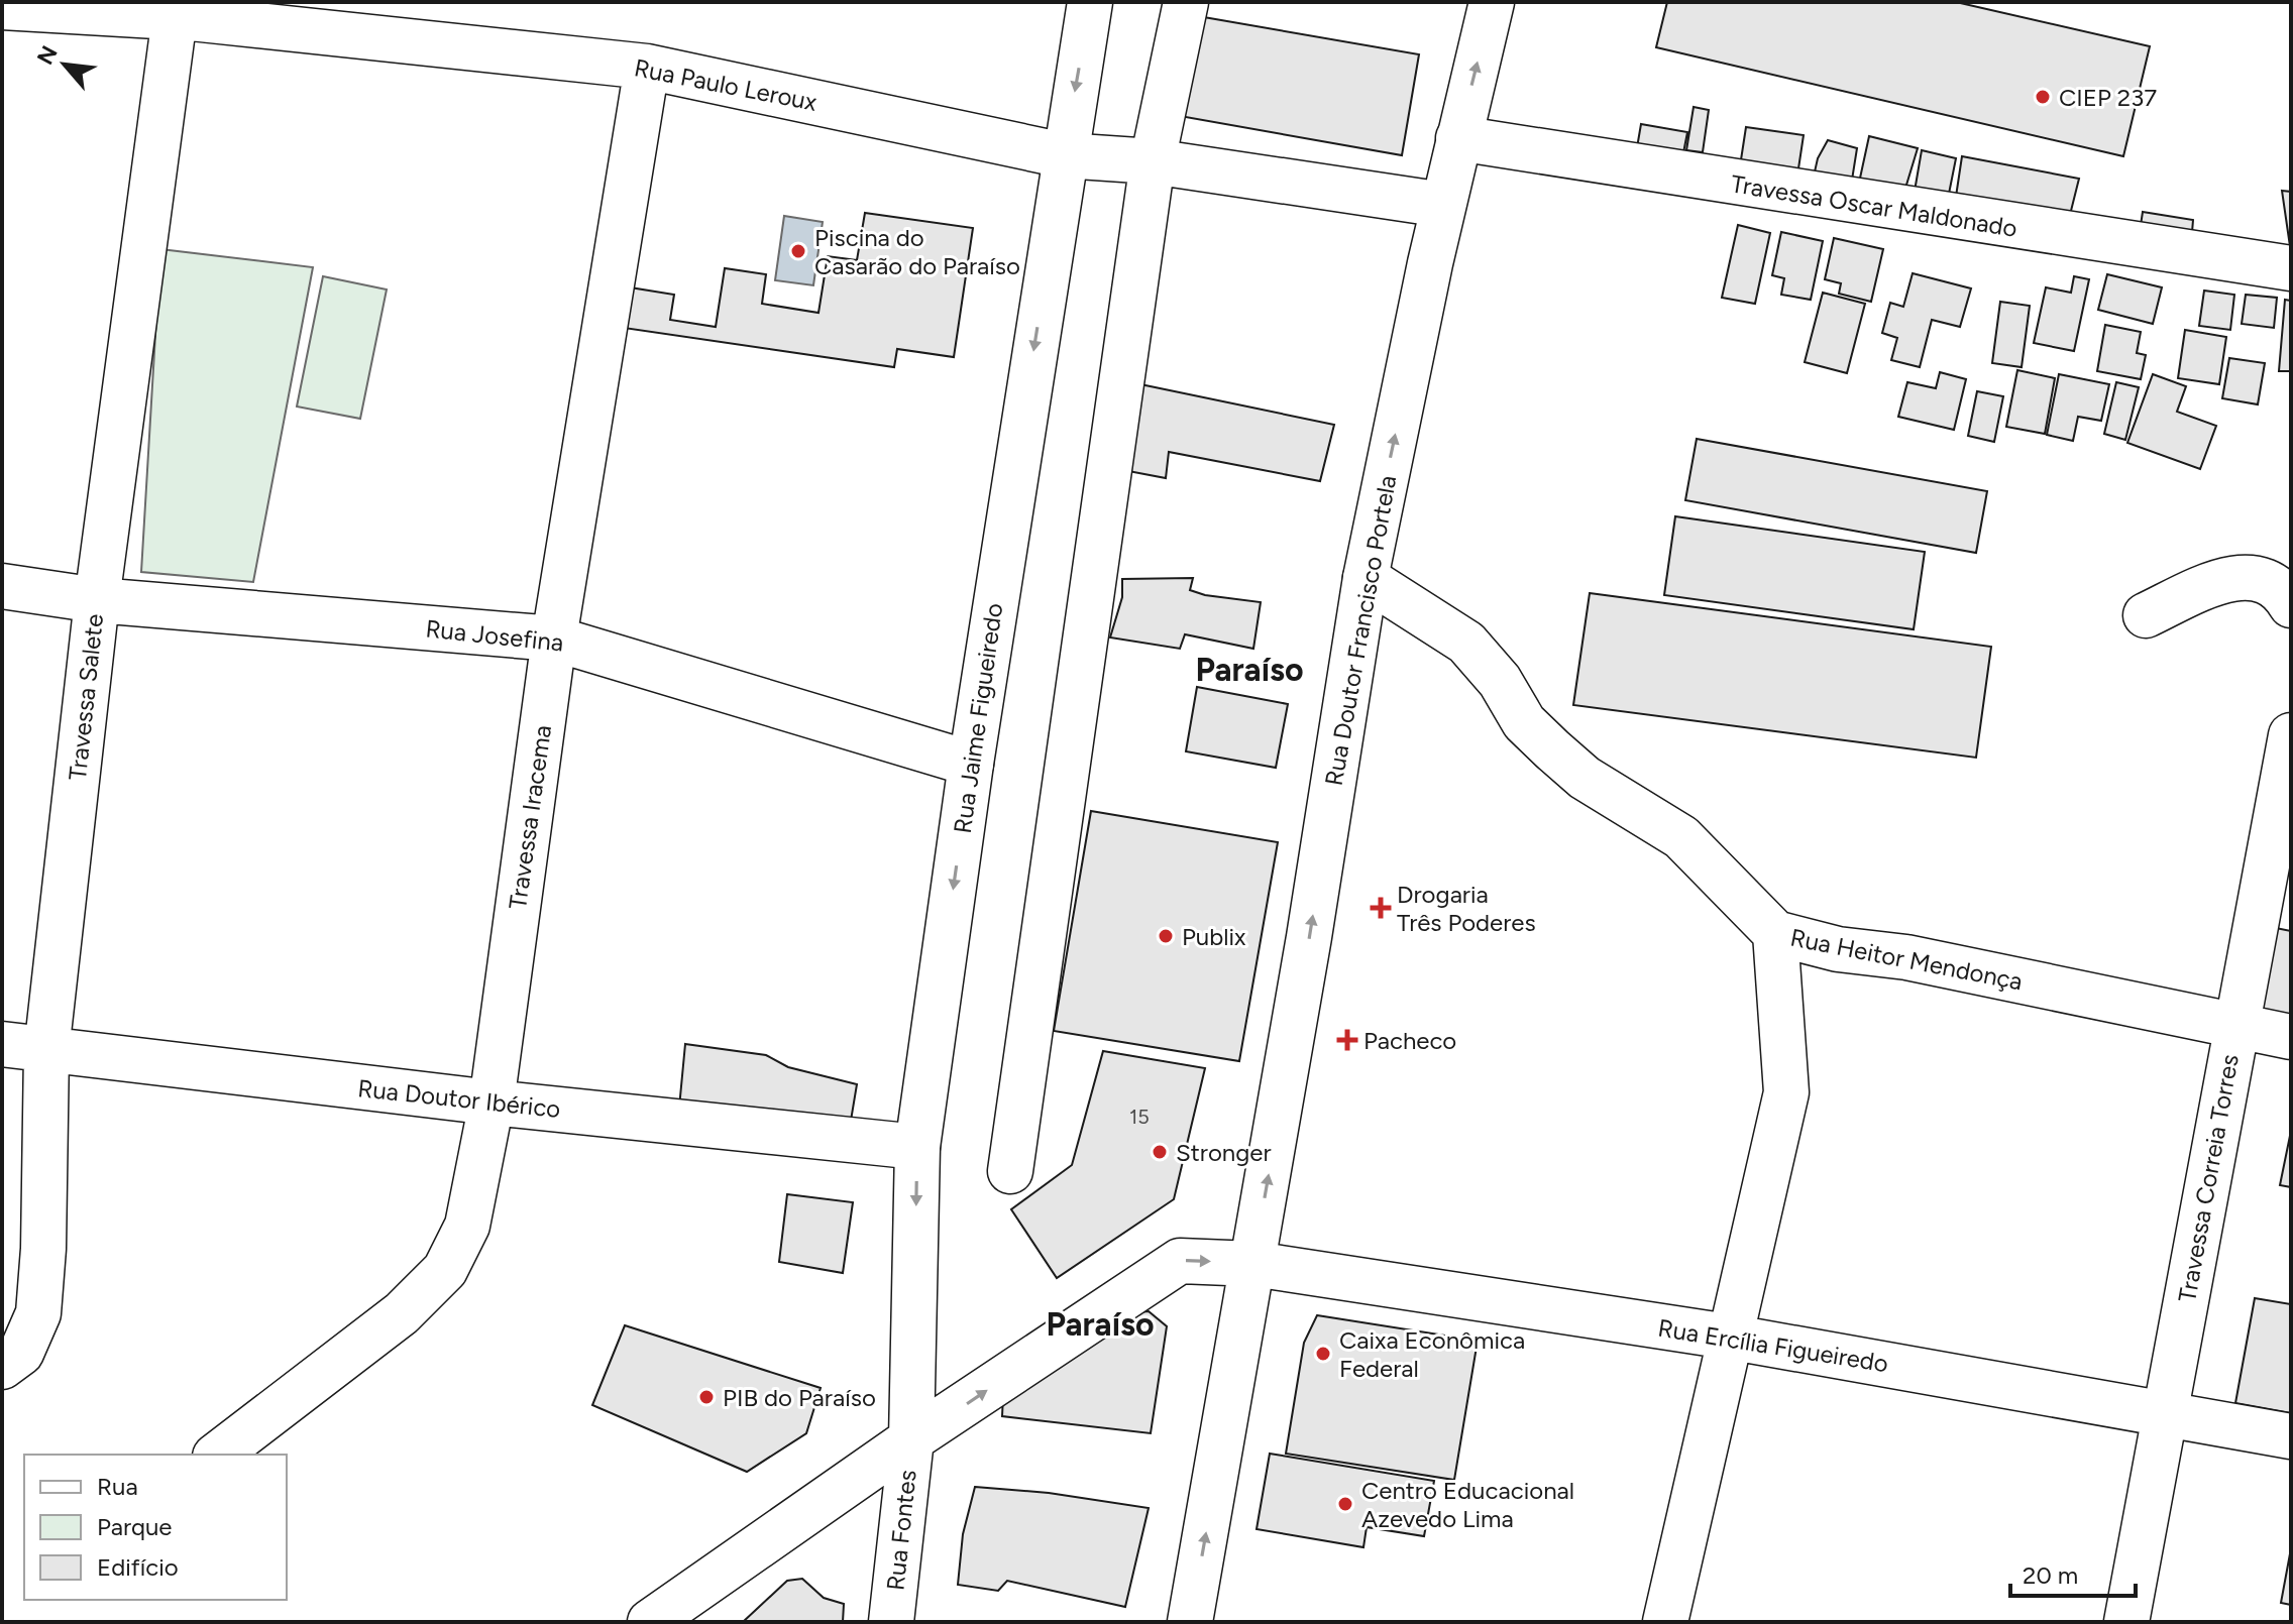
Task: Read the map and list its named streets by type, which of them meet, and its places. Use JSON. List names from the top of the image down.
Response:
{
  "streets": {
    "street": [
      "Rua Paulo Leroux",
      "Travessa Oscar Maldonado",
      "Rua Doutor Francisco Portela",
      "Rua Josefina",
      "Travessa Salete",
      "Rua Jaime Figueiredo",
      "Travessa Iracema",
      "Rua Heitor Mendonça",
      "Rua Doutor Ibérico",
      "Travessa Correia Torres",
      "Rua Ercília Figueiredo",
      "Rua Fontes"
    ]
  },
  "crossings": [
    ["Rua Paulo Leroux", "Rua Doutor Francisco Portela"],
    ["Rua Paulo Leroux", "Travessa Salete"],
    ["Rua Paulo Leroux", "Rua Jaime Figueiredo"],
    ["Rua Paulo Leroux", "Travessa Iracema"],
    ["Travessa Oscar Maldonado", "Rua Doutor Francisco Portela"],
    ["Rua Doutor Francisco Portela", "Rua Heitor Mendonça"],
    ["Rua Doutor Francisco Portela", "Rua Ercília Figueiredo"],
    ["Rua Josefina", "Travessa Salete"],
    ["Rua Josefina", "Rua Jaime Figueiredo"],
    ["Rua Josefina", "Travessa Iracema"],
    ["Travessa Salete", "Rua Doutor Ibérico"],
    ["Rua Jaime Figueiredo", "Rua Doutor Ibérico"],
    ["Rua Jaime Figueiredo", "Rua Ercília Figueiredo"],
    ["Rua Jaime Figueiredo", "Rua Fontes"],
    ["Travessa Iracema", "Rua Doutor Ibérico"],
    ["Rua Heitor Mendonça", "Travessa Correia Torres"],
    ["Travessa Correia Torres", "Rua Ercília Figueiredo"],
    ["Rua Ercília Figueiredo", "Rua Fontes"]
  ],
  "districts": ["Paraíso", "Paraíso"],
  "places": {
    "other": [
      "CIEP 237",
      "Piscina do Casarão do Paraíso",
      "Publix",
      "Stronger",
      "Caixa Econômica Federal",
      "PIB do Paraíso",
      "Centro Educacional Azevedo Lima"
    ],
    "health": ["Drogaria Três Poderes", "Pacheco"]
  },
  "house_numbers": ["15"],
  "legend": ["Rua", "Parque", "Edifício"],
  "scale_bar": "20 m",
  "north": "top left"
}
